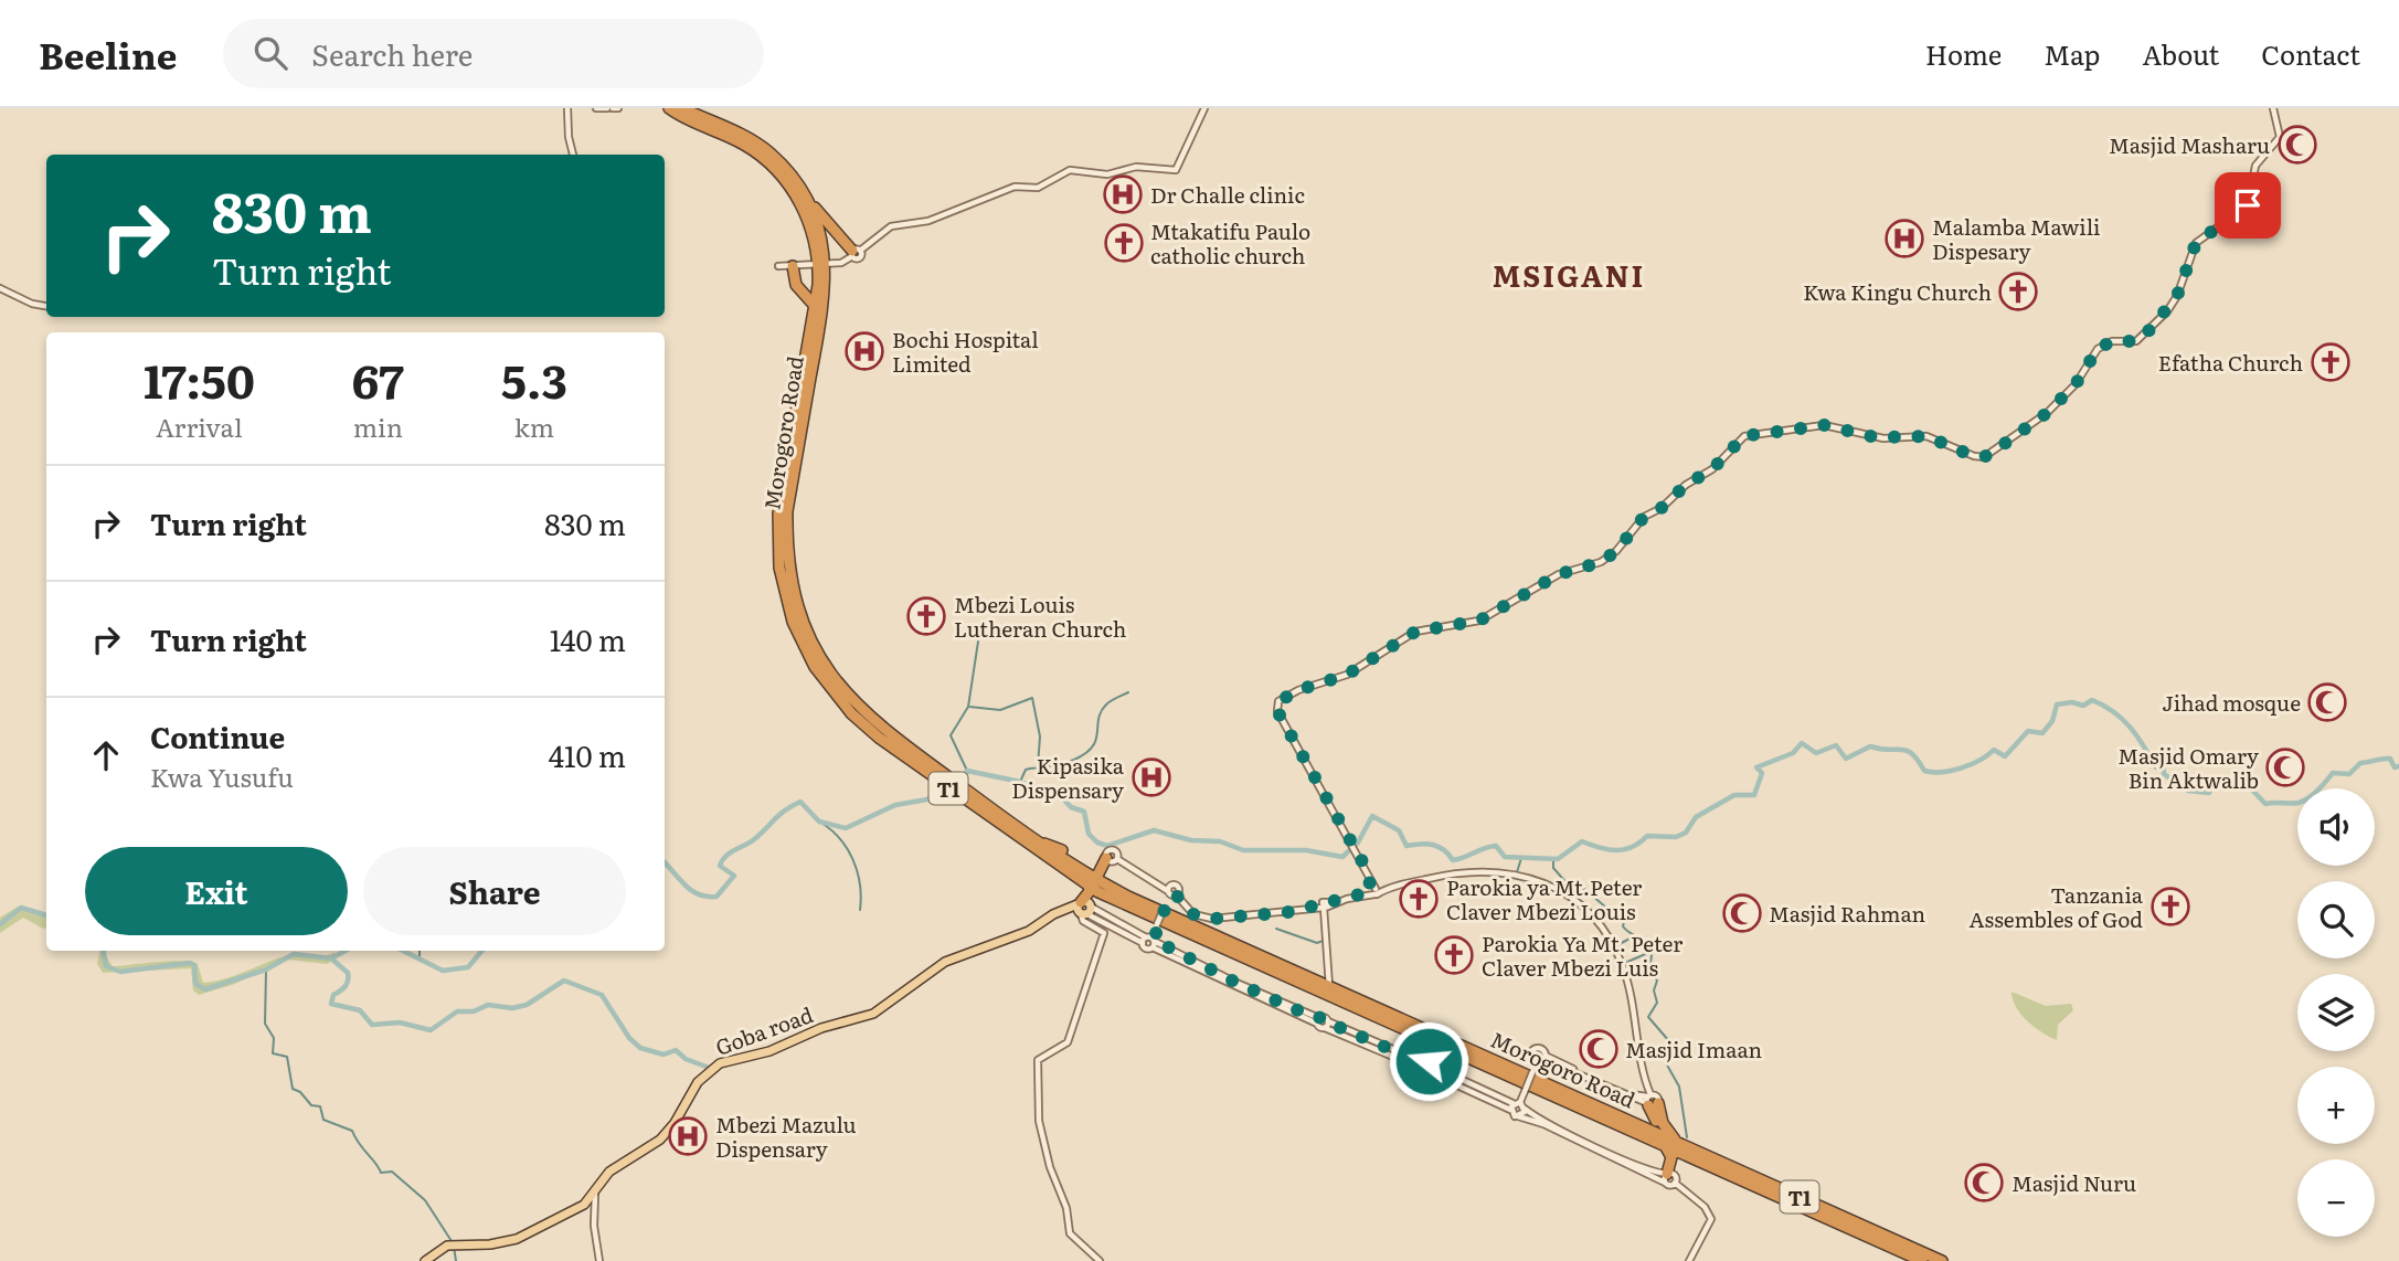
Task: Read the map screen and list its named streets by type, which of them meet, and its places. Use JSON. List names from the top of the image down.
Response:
{
  "streets": {
    "highway": ["Morogoro Road", "T1"],
    "main road": ["Goba road"]
  },
  "districts": ["MSIGANI"],
  "places": {
    "mosque": [
      "Masjid Masharu",
      "Jihad mosque",
      "Masjid Omary Bin Aktwalib",
      "Masjid Rahman",
      "Masjid Imaan",
      "Masjid Nuru"
    ],
    "hospital": [
      "Dr Challe clinic",
      "Malamba Mawili Dispesary",
      "Bochi Hospital Limited",
      "Kipasika Dispensary",
      "Mbezi Mazulu Dispensary"
    ],
    "church": [
      "Mtakatifu Paulo catholic church",
      "Kwa Kingu Church",
      "Efatha Church",
      "Mbezi Louis Lutheran Church",
      "Parokia ya Mt.Peter Claver Mbezi Louis",
      "Tanzania Assembles of God",
      "Parokia Ya Mt. Peter Claver Mbezi Luis"
    ]
  },
  "page": {
    "header": "Beeline",
    "search": "Search here",
    "nav": [
      "Home",
      "Map",
      "About",
      "Contact"
    ],
    "turn": ["830 m", "Turn right"],
    "eta": [
      "17:50",
      "Arrival",
      "67",
      "min",
      "5.3",
      "km"
    ],
    "list": [
      {
        "name": "Turn right",
        "value": "830 m"
      },
      {
        "name": "Turn right",
        "value": "140 m"
      },
      {
        "name": "Continue",
        "note": "Kwa Yusufu",
        "value": "410 m"
      }
    ],
    "map_buttons": ["+", "−"],
    "buttons": ["Exit", "Share"]
  }
}
